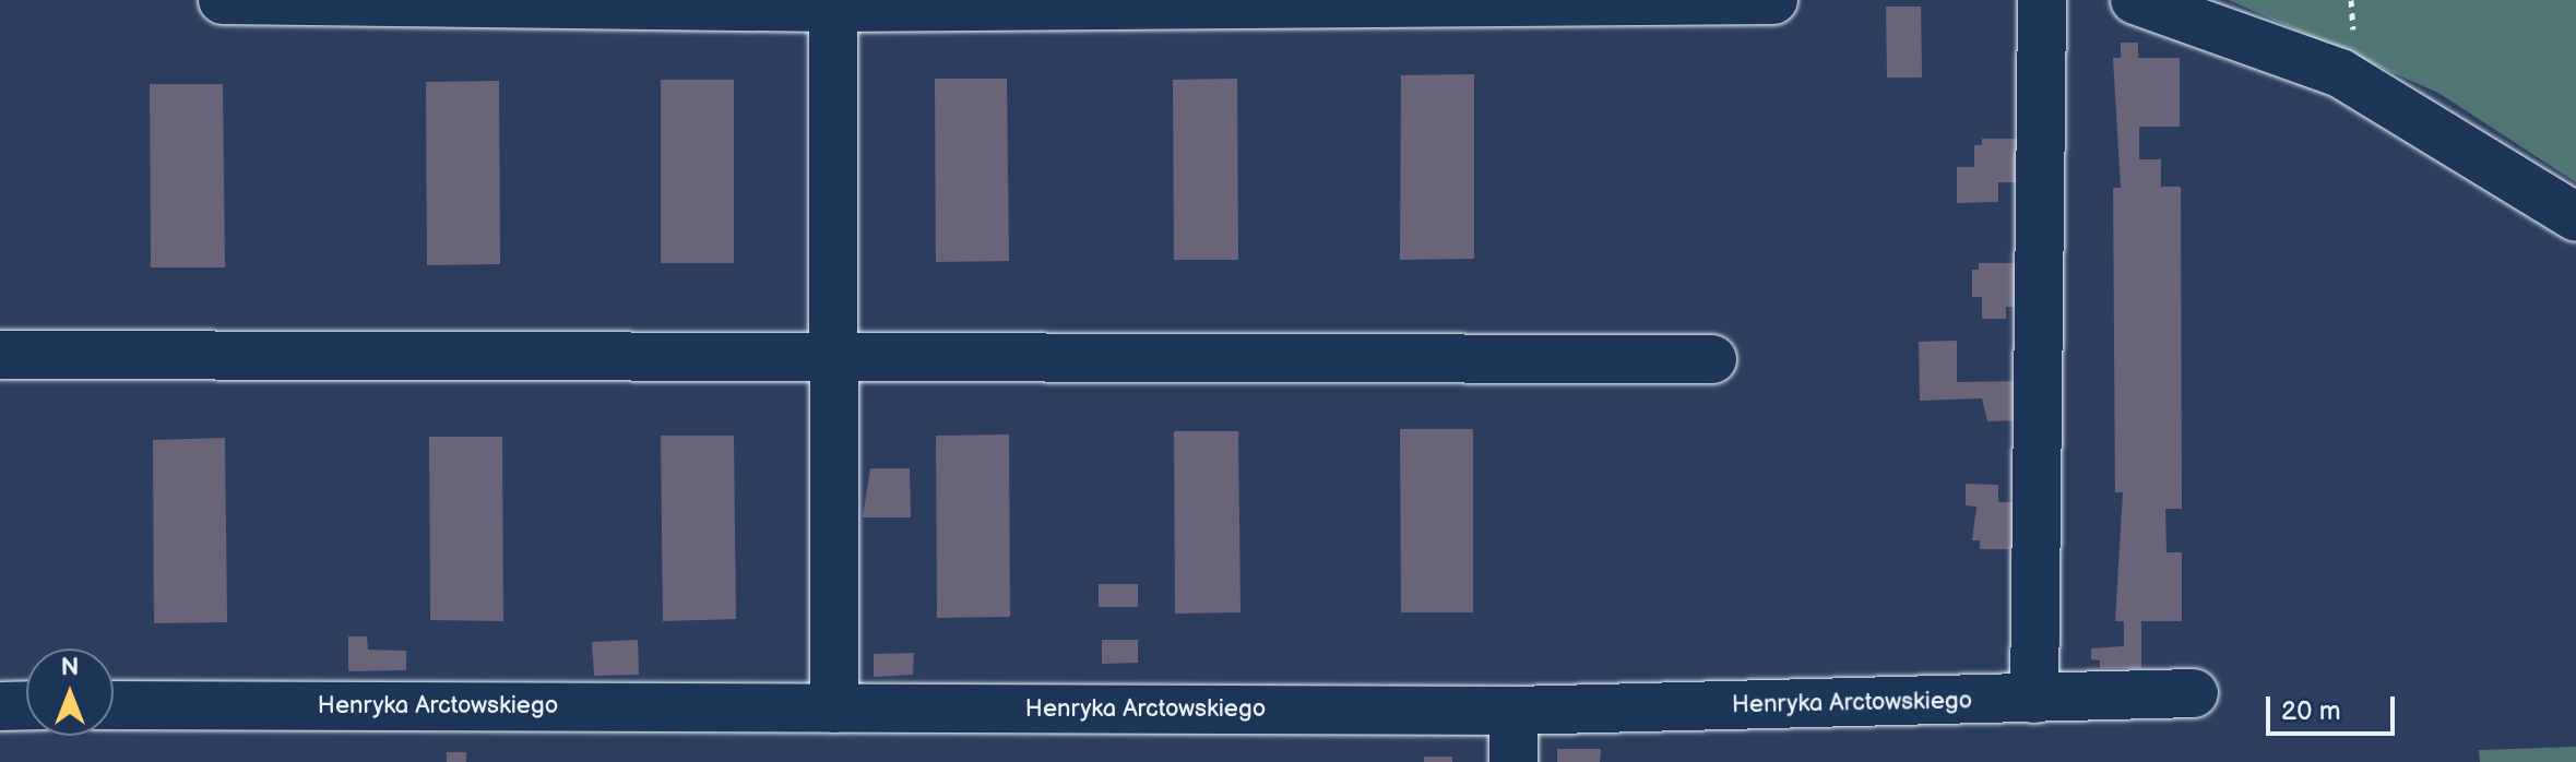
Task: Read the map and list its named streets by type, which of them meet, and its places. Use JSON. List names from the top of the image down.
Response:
{
  "streets": {
    "street": ["Henryka Arctowskiego"]
  },
  "scale_bar": "20 m",
  "north": "top"
}
